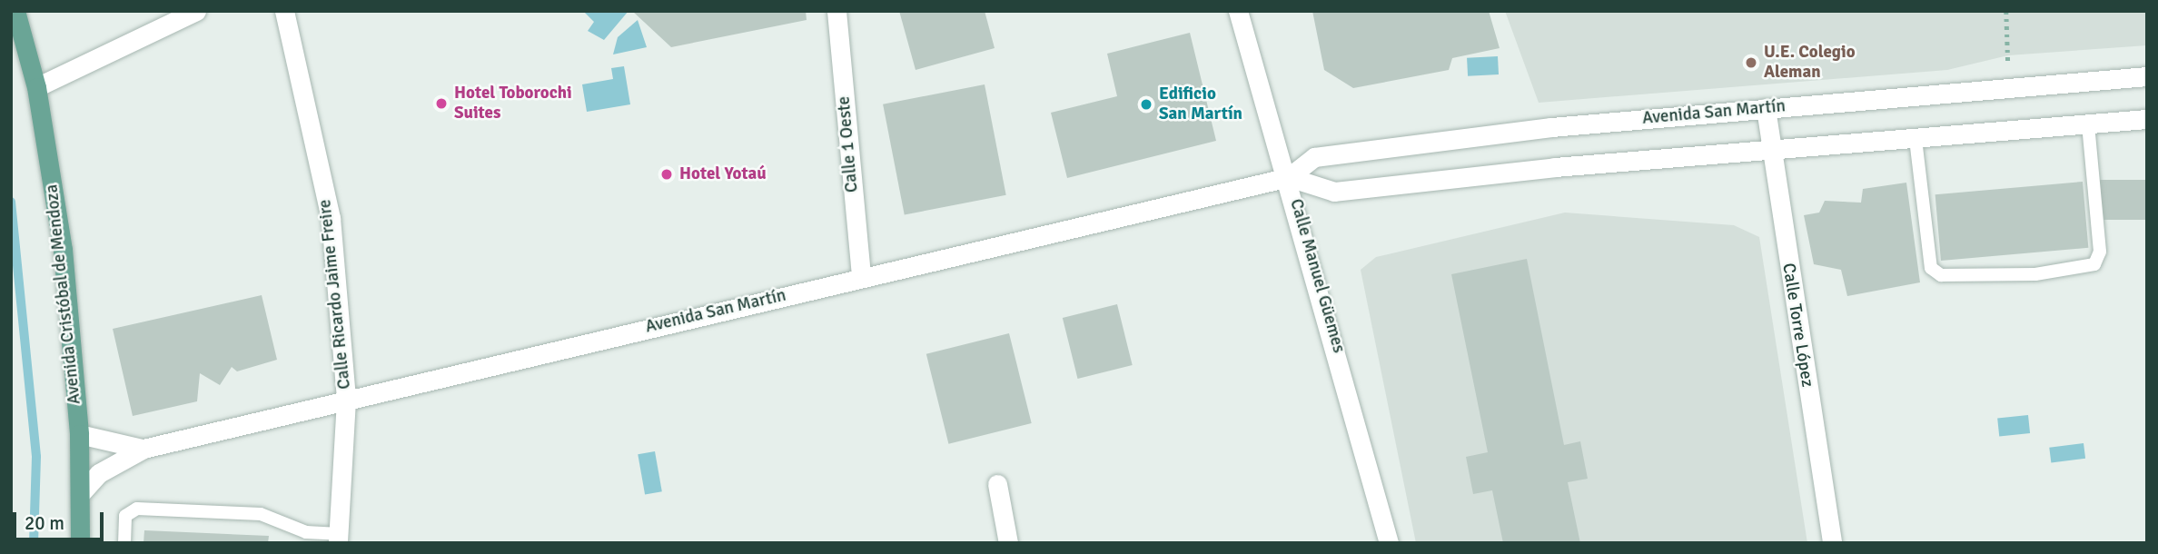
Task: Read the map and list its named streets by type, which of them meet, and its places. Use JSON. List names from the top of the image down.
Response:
{
  "streets": {
    "main road": [
      "Avenida San Martín",
      "Calle 1 Oeste",
      "Calle Manuel Güemes",
      "Avenida Cristóbal de Mendoza",
      "Calle Ricardo Jaime Freire",
      "Calle Torre López"
    ]
  },
  "crossings": [
    ["Avenida San Martín", "Calle 1 Oeste"],
    ["Avenida San Martín", "Calle Manuel Güemes"],
    ["Avenida San Martín", "Avenida Cristóbal de Mendoza"],
    ["Avenida San Martín", "Calle Ricardo Jaime Freire"],
    ["Avenida San Martín", "Calle Torre López"]
  ],
  "places": [
    "U.E. Colegio Aleman",
    "Hotel Toborochi Suites",
    "Edificio San Martín",
    "Hotel Yotaú"
  ],
  "scale_bar": "20 m"
}
